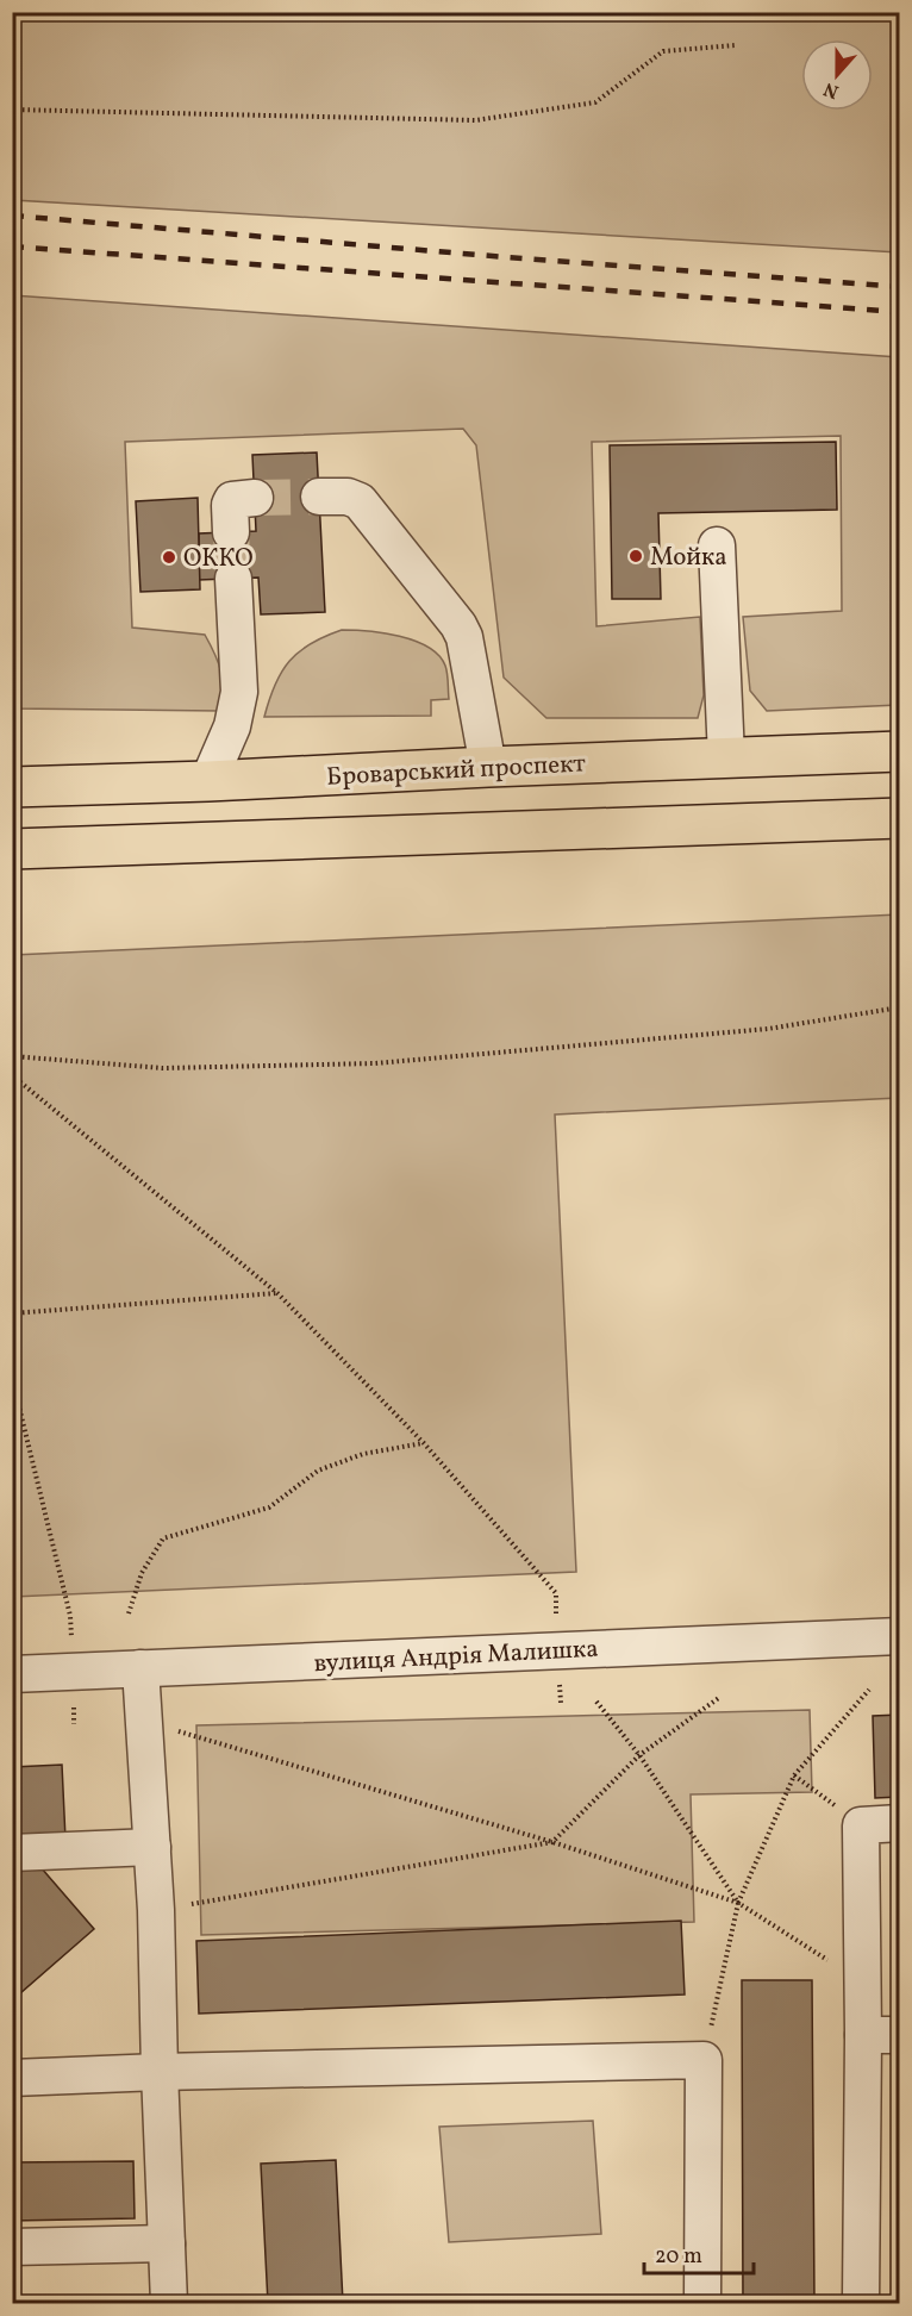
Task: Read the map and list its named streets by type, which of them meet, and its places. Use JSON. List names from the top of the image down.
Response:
{
  "streets": {
    "main road": ["Броварський проспект"],
    "street": ["вулиця Андрія Малишка"]
  },
  "places": ["Мойка", "ОККО"],
  "scale_bar": "20 m",
  "north": "bottom"
}
